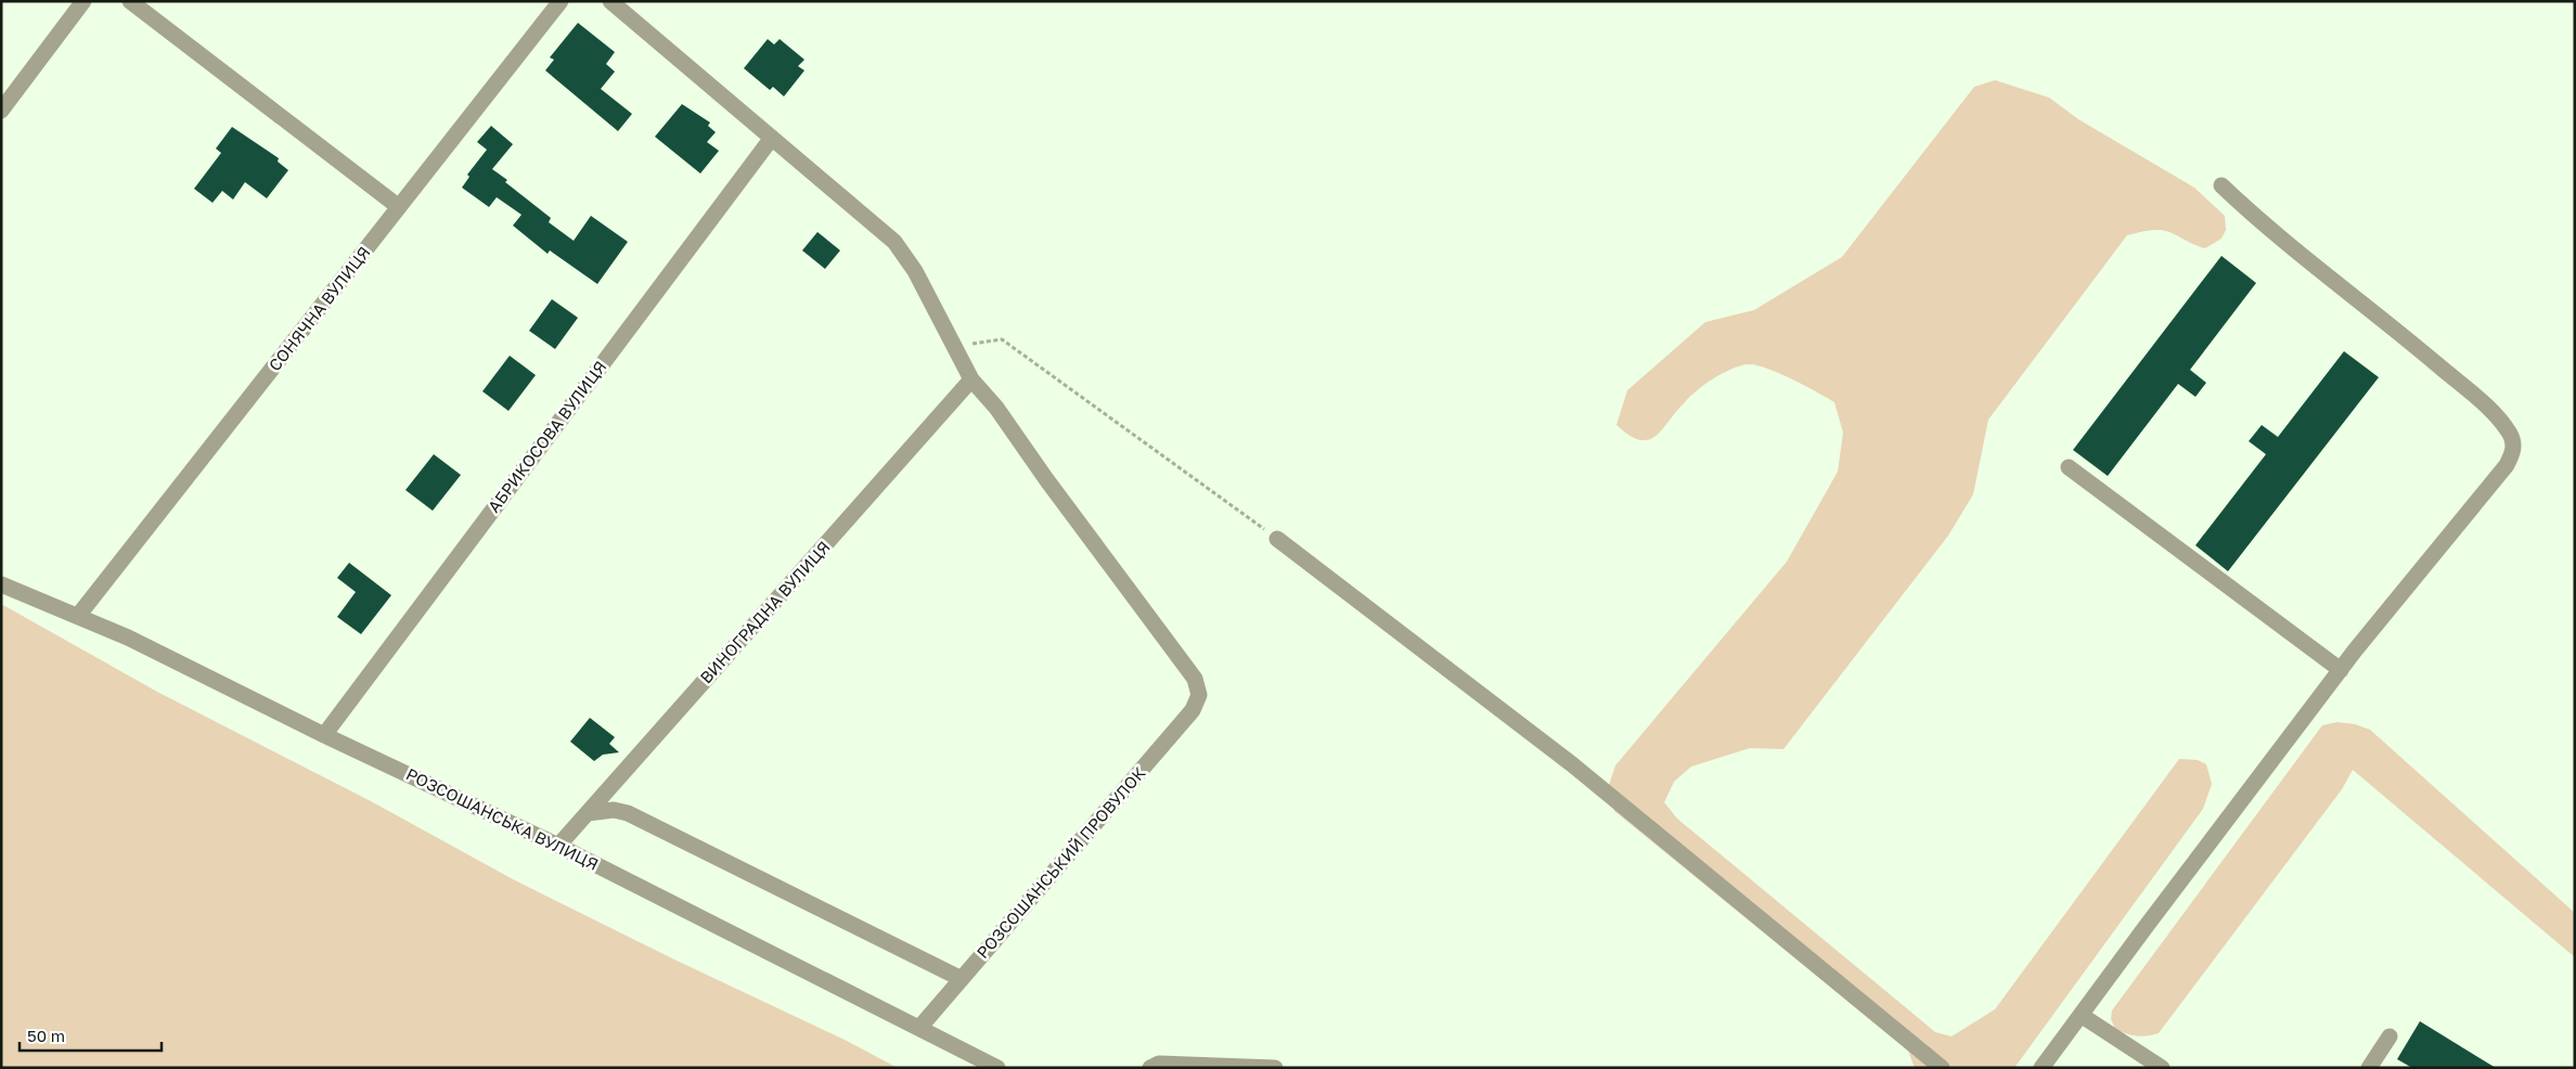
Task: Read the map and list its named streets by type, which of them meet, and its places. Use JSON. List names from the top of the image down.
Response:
{
  "streets": {
    "street": [
      "СОНЯЧНА ВУЛИЦЯ",
      "АБРИКОСОВА ВУЛИЦЯ",
      "ВИНОГРАДНА ВУЛИЦЯ",
      "РОЗСОШАНСЬКА ВУЛИЦЯ",
      "РОЗСОШАНСЬКИЙ ПРОВУЛОК"
    ]
  },
  "crossings": [
    ["СОНЯЧНА ВУЛИЦЯ", "РОЗСОШАНСЬКА ВУЛИЦЯ"],
    ["АБРИКОСОВА ВУЛИЦЯ", "РОЗСОШАНСЬКА ВУЛИЦЯ"],
    ["ВИНОГРАДНА ВУЛИЦЯ", "РОЗСОШАНСЬКА ВУЛИЦЯ"],
    ["ВИНОГРАДНА ВУЛИЦЯ", "РОЗСОШАНСЬКИЙ ПРОВУЛОК"],
    ["РОЗСОШАНСЬКА ВУЛИЦЯ", "РОЗСОШАНСЬКИЙ ПРОВУЛОК"]
  ],
  "scale_bar": "50 m"
}
